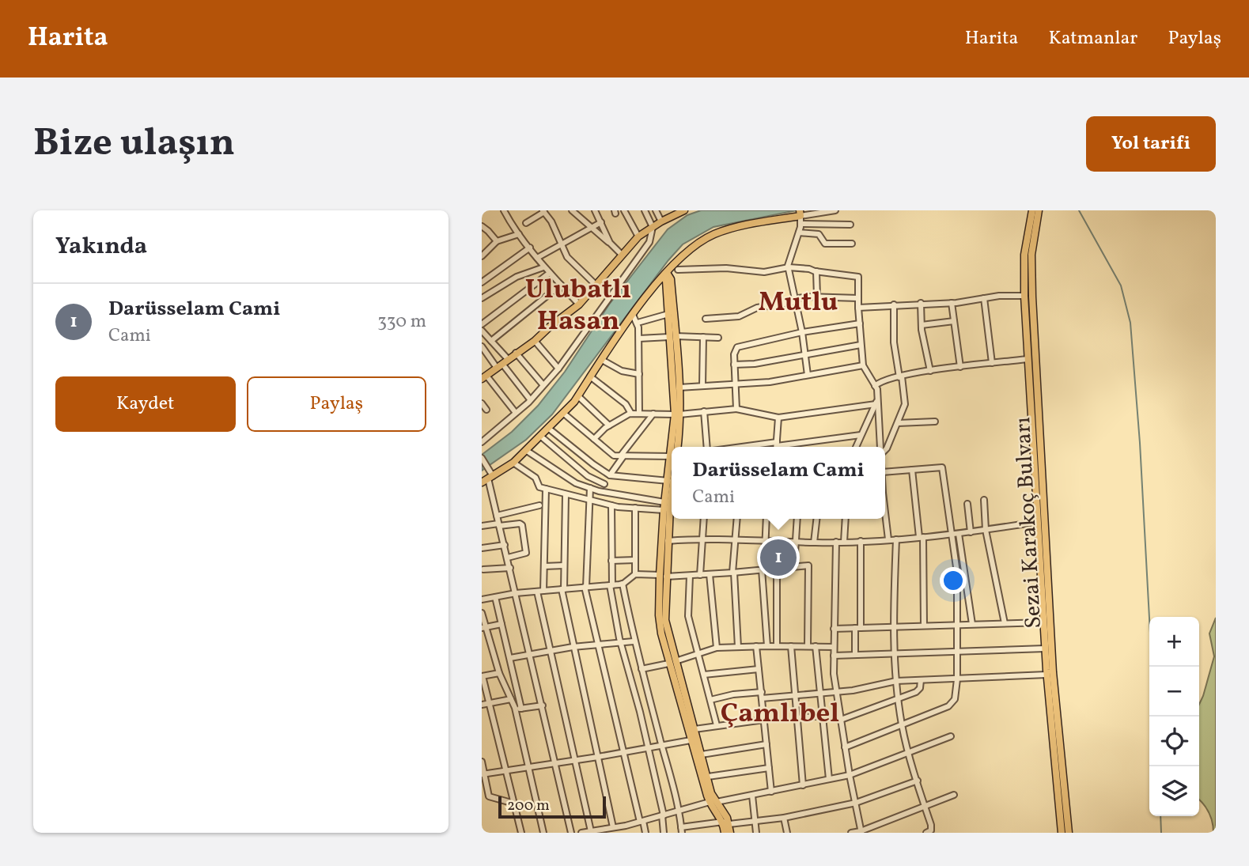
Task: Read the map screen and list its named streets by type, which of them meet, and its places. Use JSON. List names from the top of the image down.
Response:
{
  "streets": {
    "main road": ["Sezai Karakoç Bulvarı"]
  },
  "districts": ["Ulubatlı Hasan", "Mutlu", "Çamlıbel"],
  "scale_bar": "200 m",
  "page": {
    "header": "Harita",
    "nav": ["Harita", "Katmanlar", "Paylaş"],
    "buttons": [
      "Yol tarifi",
      ["Kaydet", "Paylaş"]
    ],
    "title": "Bize ulaşın",
    "heading": "Yakında",
    "list": [
      {
        "mark": "1",
        "name": "Darüsselam Cami",
        "note": "Cami",
        "value": "330 m"
      }
    ],
    "popup": ["Darüsselam Cami", "Cami"],
    "pins": "1",
    "map_buttons": ["+", "−"],
    "scale": "200 m"
  }
}
